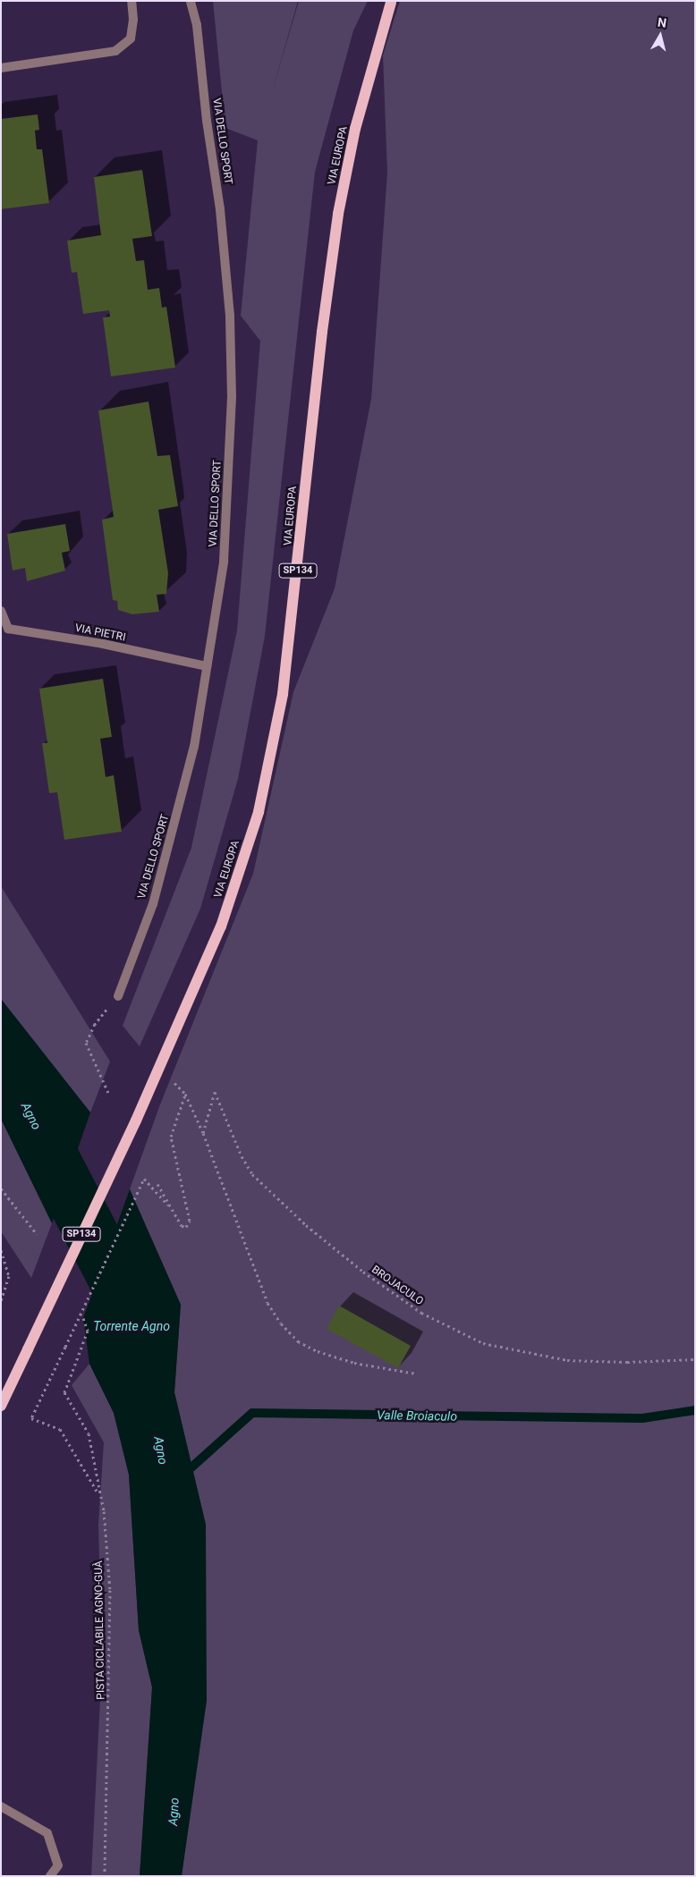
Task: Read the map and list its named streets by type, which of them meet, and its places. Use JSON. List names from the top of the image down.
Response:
{
  "streets": {
    "main road": ["VIA EUROPA", "SP134"],
    "street": ["VIA DELLO SPORT", "VIA PIETRI"],
    "path": ["BROJACULO", "PISTA CICLABILE AGNO-GUÀ"]
  },
  "crossings": [
    ["VIA DELLO SPORT", "VIA PIETRI"]
  ],
  "water": ["Agno", "Torrente Agno", "Valle Broiaculo"],
  "north": "top"
}
